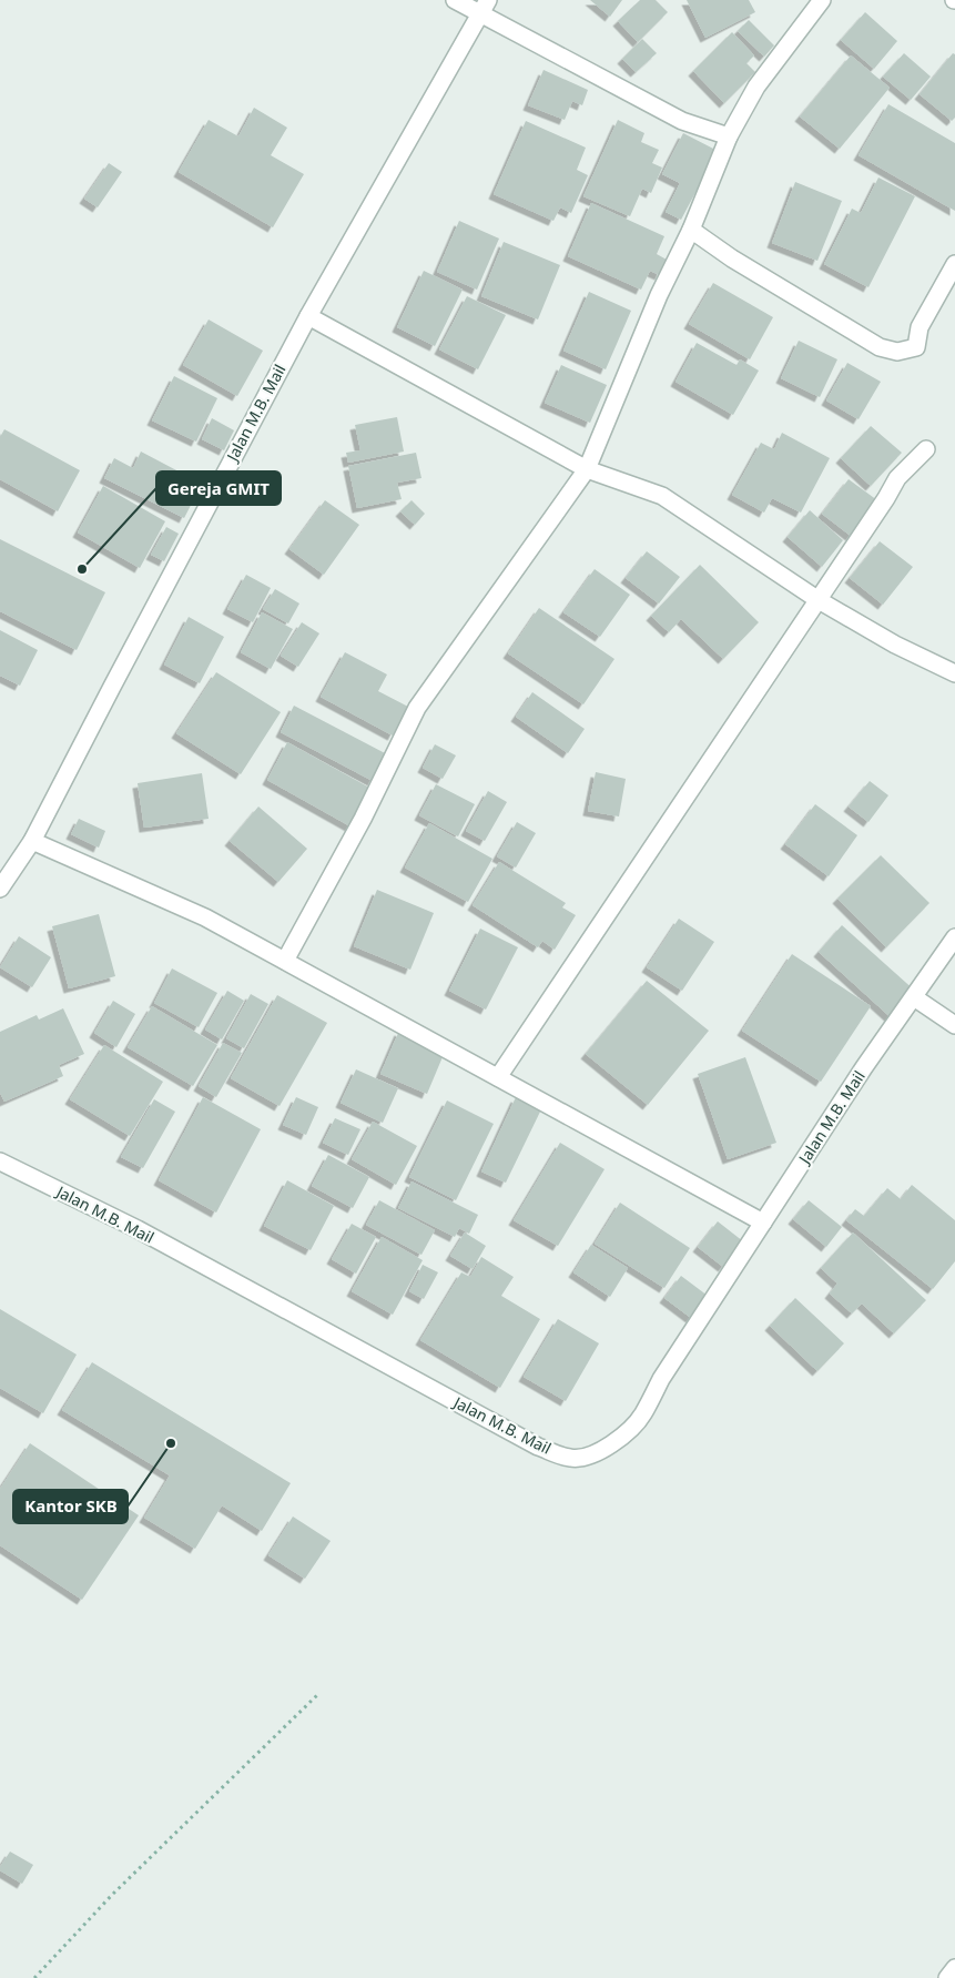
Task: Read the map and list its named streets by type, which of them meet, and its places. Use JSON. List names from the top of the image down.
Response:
{
  "streets": {
    "street": ["Jalan M.B. Mail"]
  },
  "places": ["Gereja GMIT", "Kantor SKB"]
}
